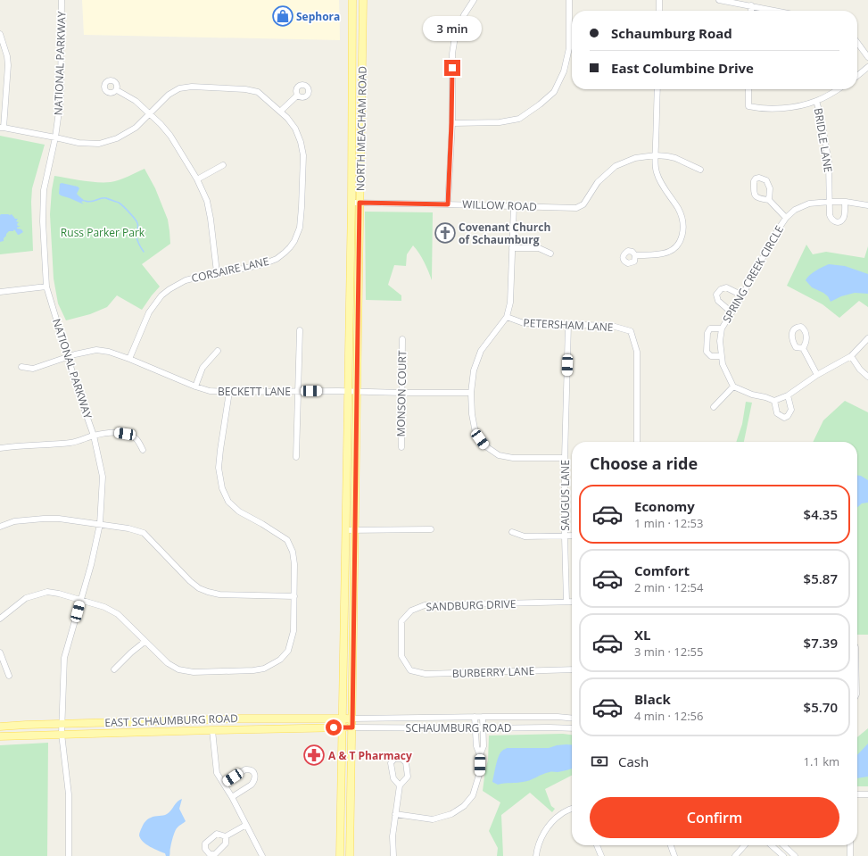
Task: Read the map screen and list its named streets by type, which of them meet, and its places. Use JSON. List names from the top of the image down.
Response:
{
  "streets": {
    "main road": ["NORTH MEACHAM ROAD", "EAST SCHAUMBURG ROAD", "SCHAUMBURG ROAD"],
    "street": [
      "NATIONAL PARKWAY",
      "BRIDLE LANE",
      "WILLOW ROAD",
      "CORSAIRE LANE",
      "SPRING CREEK CIRCLE",
      "PETERSHAM LANE",
      "BECKETT LANE",
      "MONSON COURT",
      "SAUGUS LANE",
      "SANDBURG DRIVE",
      "BURBERRY LANE"
    ]
  },
  "crossings": [
    ["NATIONAL PARKWAY", "CORSAIRE LANE"],
    ["NATIONAL PARKWAY", "BECKETT LANE"],
    ["NATIONAL PARKWAY", "EAST SCHAUMBURG ROAD"],
    ["NORTH MEACHAM ROAD", "WILLOW ROAD"],
    ["NORTH MEACHAM ROAD", "BECKETT LANE"],
    ["NORTH MEACHAM ROAD", "EAST SCHAUMBURG ROAD"],
    ["NORTH MEACHAM ROAD", "SCHAUMBURG ROAD"],
    ["BRIDLE LANE", "SPRING CREEK CIRCLE"],
    ["CORSAIRE LANE", "BECKETT LANE"],
    ["PETERSHAM LANE", "SAUGUS LANE"],
    ["BECKETT LANE", "MONSON COURT"],
    ["SAUGUS LANE", "SANDBURG DRIVE"],
    ["SANDBURG DRIVE", "BURBERRY LANE"],
    ["EAST SCHAUMBURG ROAD", "SCHAUMBURG ROAD"]
  ],
  "parks": ["Russ Parker Park"],
  "places": {
    "shop": ["Sephora"],
    "church": ["Covenant Church of Schaumburg"],
    "pharmacy": ["A & T Pharmacy"]
  },
  "page": {
    "banner": ["Schaumburg Road", "East Columbine Drive"],
    "bubble": "3 min",
    "heading": "Choose a ride",
    "list": [
      {
        "name": "Economy",
        "note": "1 min · 12:53",
        "value": "$4.35"
      },
      {
        "name": "Comfort",
        "note": "2 min · 12:54",
        "value": "$5.87"
      },
      {
        "name": "XL",
        "note": "3 min · 12:55",
        "value": "$7.39"
      },
      {
        "name": "Black",
        "note": "4 min · 12:56",
        "value": "$5.70"
      }
    ],
    "pay": ["Cash", "1.1 km"],
    "buttons": "Confirm"
  }
}
